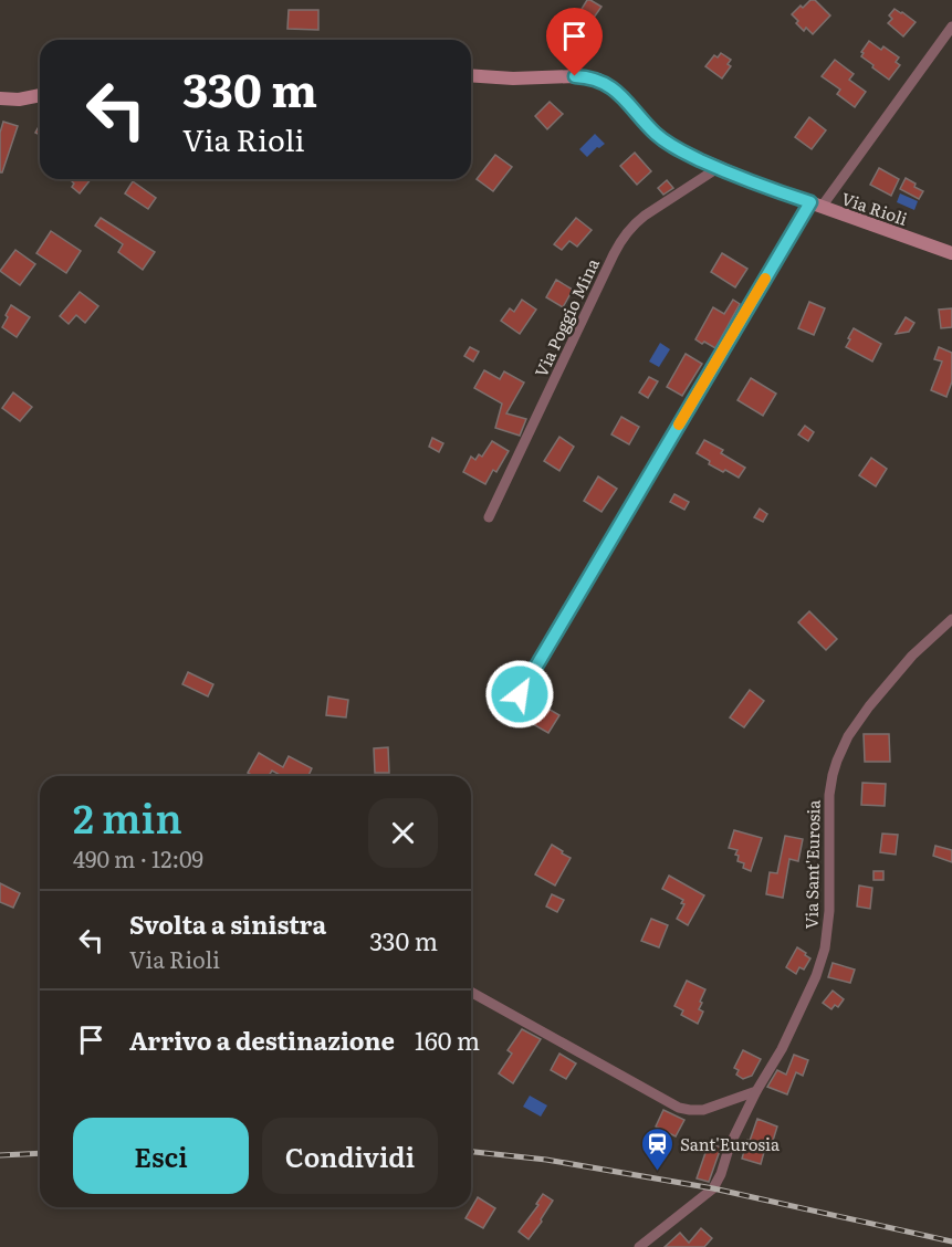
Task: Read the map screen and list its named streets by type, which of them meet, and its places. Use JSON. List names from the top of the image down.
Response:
{
  "streets": {
    "main road": ["Via Rioli"],
    "street": ["Via Poggio Mina", "Via Sant'Eurosia"]
  },
  "crossings": [
    ["Via Rioli", "Via Poggio Mina"]
  ],
  "places": {
    "station": ["Sant'Eurosia"]
  },
  "page": {
    "turn": ["330 m", "Via Rioli"],
    "heading": ["2 min", "490 m · 12:09"],
    "list": [
      {
        "name": "Svolta a sinistra",
        "note": "Via Rioli",
        "value": "330 m"
      },
      {
        "name": "Arrivo a destinazione",
        "value": "160 m"
      }
    ],
    "buttons": ["Esci", "Condividi"]
  }
}
